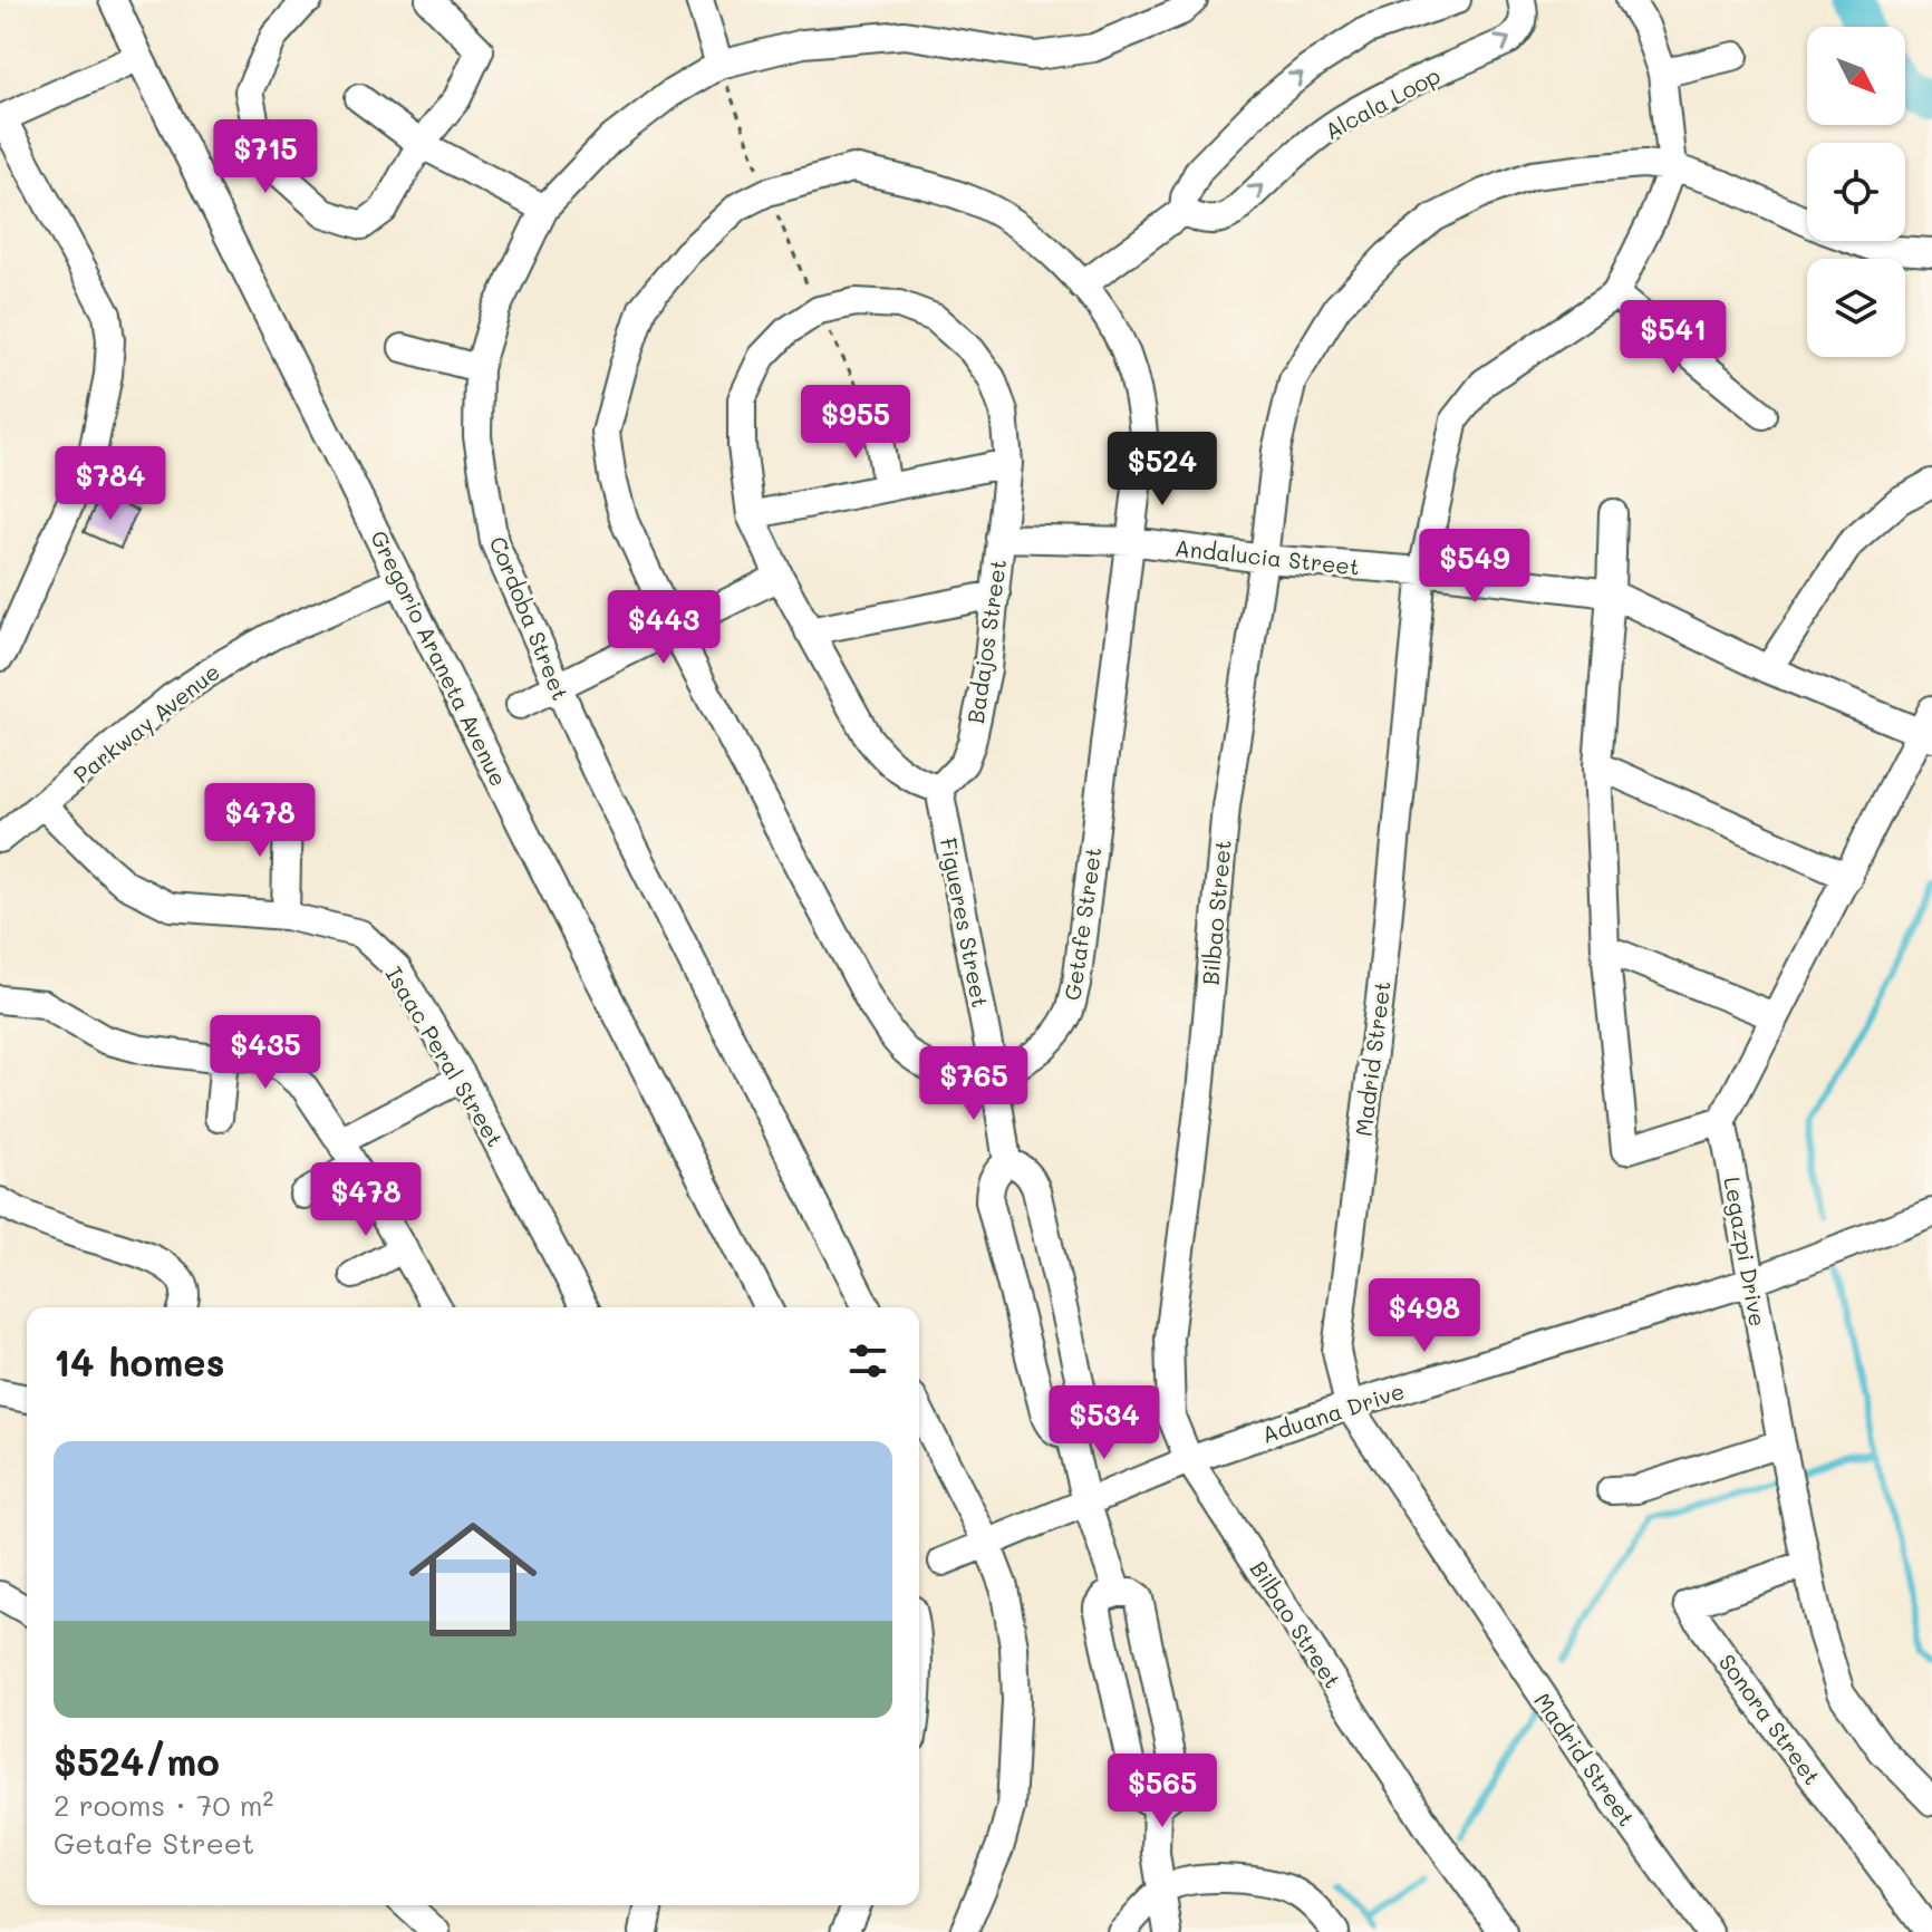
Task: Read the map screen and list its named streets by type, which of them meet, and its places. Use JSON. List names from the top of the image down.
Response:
{
  "streets": {
    "street": [
      "Alcala Loop",
      "Andalucia Street",
      "Cordoba Street",
      "Badajos Street",
      "Gregorio Araneta Avenue",
      "Parkway Avenue",
      "Bilbao Street",
      "Figueres Street",
      "Getafe Street",
      "Isaac Peral Street",
      "Madrid Street",
      "Legazpi Drive",
      "Aduana Drive",
      "Sonora Street"
    ]
  },
  "crossings": [
    ["Andalucia Street", "Badajos Street"],
    ["Andalucia Street", "Bilbao Street"],
    ["Andalucia Street", "Getafe Street"],
    ["Andalucia Street", "Madrid Street"],
    ["Badajos Street", "Figueres Street"],
    ["Gregorio Araneta Avenue", "Parkway Avenue"],
    ["Parkway Avenue", "Isaac Peral Street"],
    ["Bilbao Street", "Madrid Street"],
    ["Bilbao Street", "Aduana Drive"],
    ["Figueres Street", "Getafe Street"],
    ["Madrid Street", "Aduana Drive"],
    ["Legazpi Drive", "Aduana Drive"],
    ["Legazpi Drive", "Sonora Street"]
  ],
  "north": "bottom right",
  "page": {
    "price": [
      "$715",
      "$541",
      "$955",
      "$524",
      "$784",
      "$549",
      "$443",
      "$478",
      "$435",
      "$765",
      "$478",
      "$498",
      "$534",
      "$565"
    ],
    "heading": "14 homes",
    "list": [
      {
        "name": "$524/mo",
        "note": "2 rooms · 70 m² · Getafe Street"
      }
    ]
  }
}
